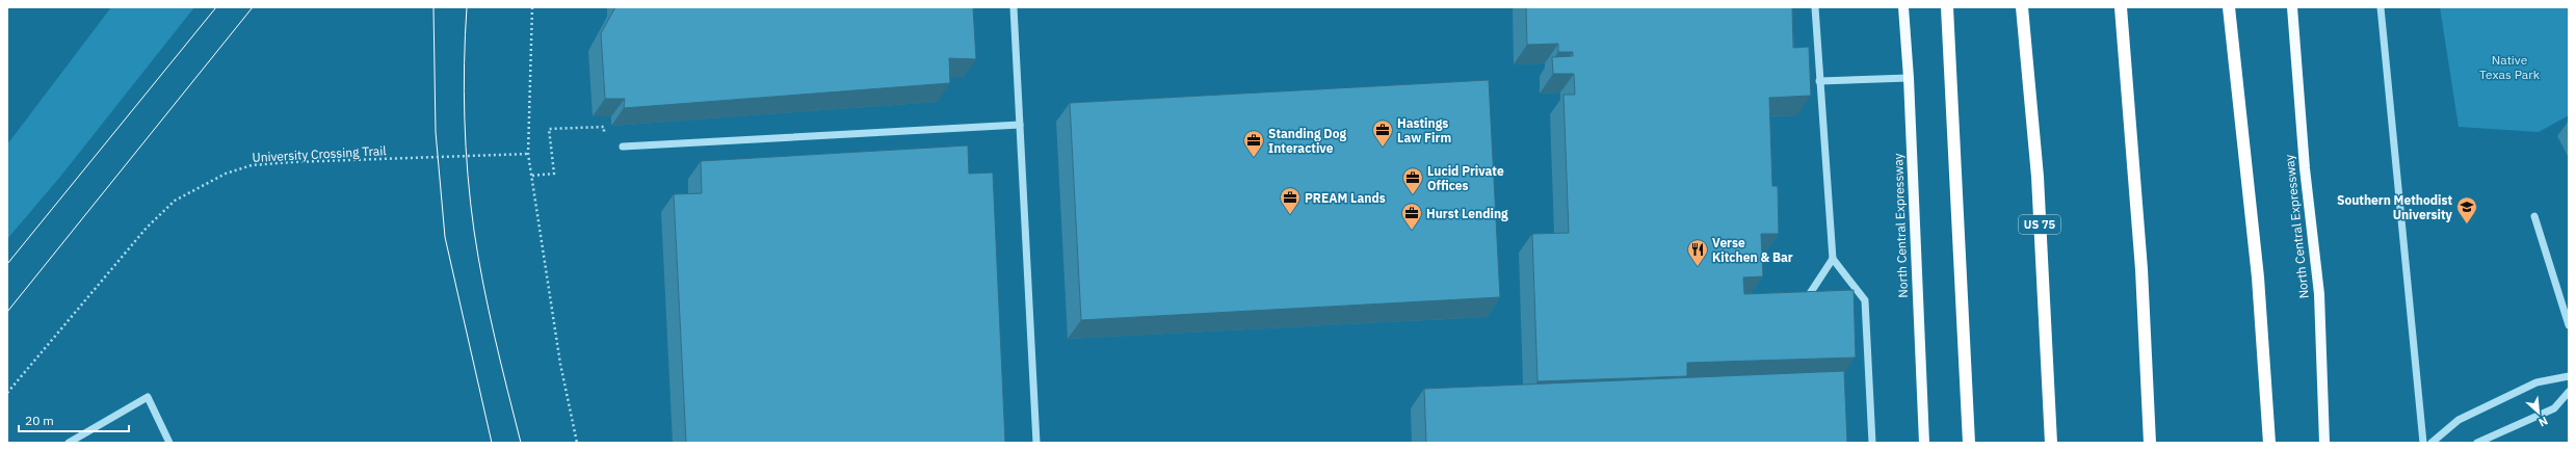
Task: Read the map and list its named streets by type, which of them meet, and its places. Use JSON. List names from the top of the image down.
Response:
{
  "streets": {
    "highway": ["US 75"],
    "main road": ["North Central Expressway"],
    "path": ["University Crossing Trail"]
  },
  "parks": ["Native Texas Park"],
  "places": {
    "office": [
      "Hastings Law Firm",
      "Standing Dog Interactive",
      "Lucid Private Offices",
      "PREAM Lands",
      "Hurst Lending"
    ],
    "school or university": ["Southern Methodist University"],
    "restaurant": ["Verse Kitchen & Bar"]
  },
  "scale_bar": "20 m",
  "north": "bottom right"
}
